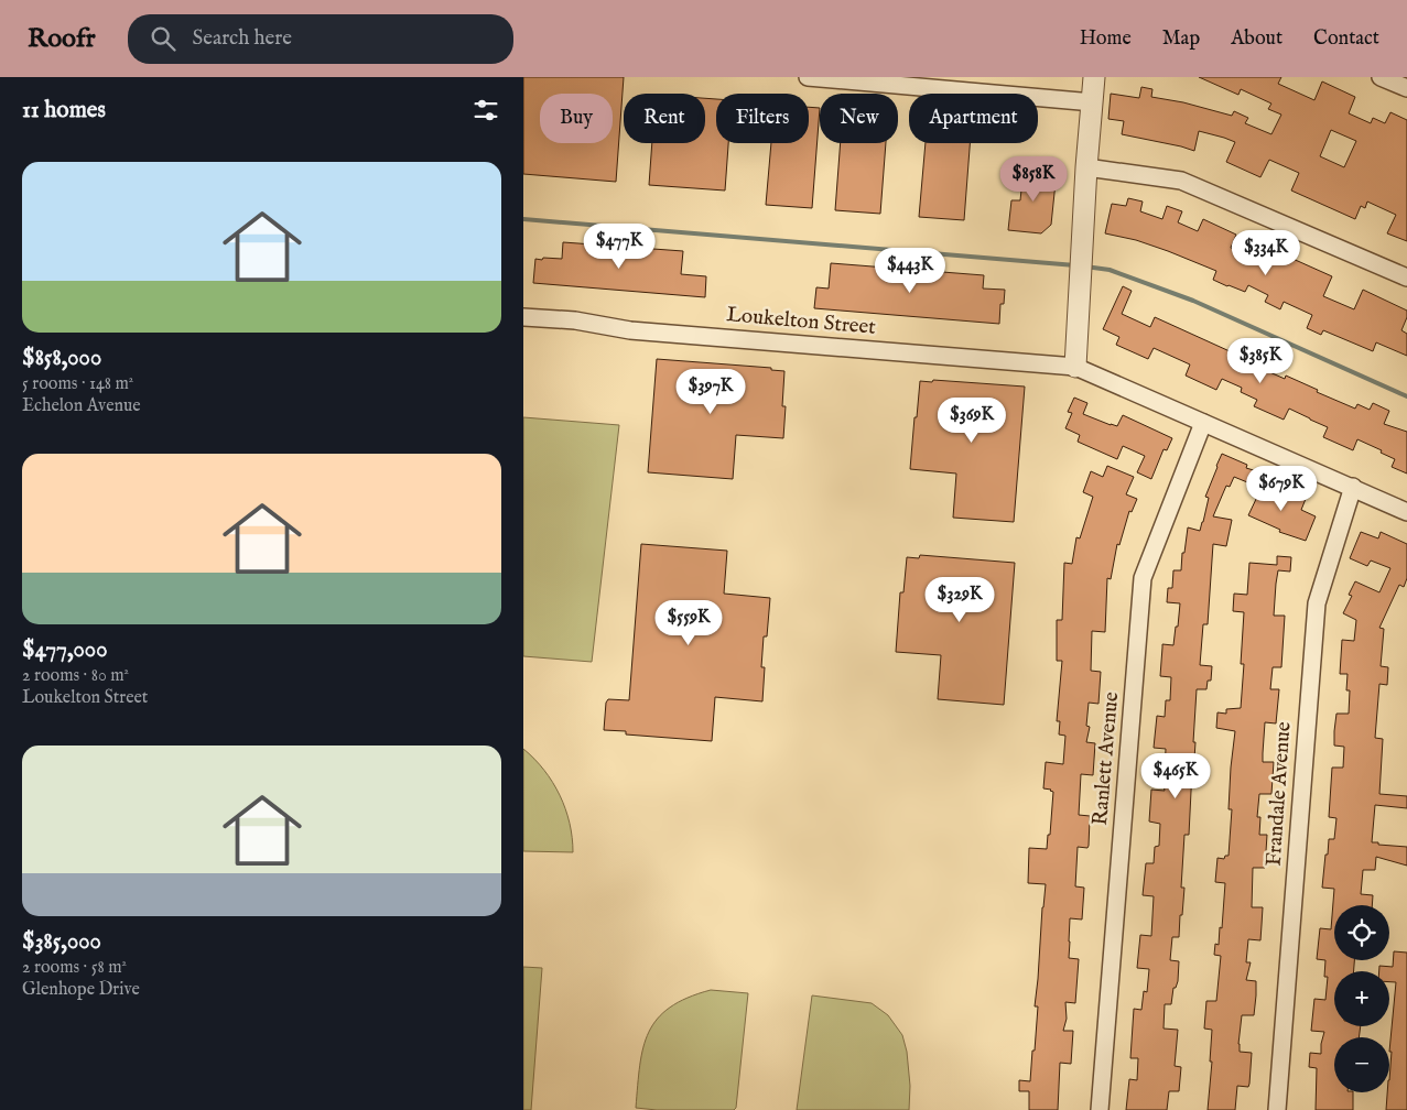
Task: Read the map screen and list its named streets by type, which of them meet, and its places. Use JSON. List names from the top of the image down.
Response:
{
  "streets": {
    "street": ["Loukelton Street", "Ranlett Avenue", "Frandale Avenue"]
  },
  "crossings": [
    ["Loukelton Street", "Ranlett Avenue"],
    ["Loukelton Street", "Frandale Avenue"]
  ],
  "page": {
    "header": "Roofr",
    "search": "Search here",
    "nav": [
      "Home",
      "Map",
      "About",
      "Contact"
    ],
    "heading": "11 homes",
    "chip": [
      "Buy",
      "Rent",
      "Filters",
      "New",
      "Apartment"
    ],
    "list": [
      {
        "name": "$858,000",
        "note": "5 rooms · 148 m² · Echelon Avenue"
      },
      {
        "name": "$477,000",
        "note": "2 rooms · 80 m² · Loukelton Street"
      },
      {
        "name": "$385,000",
        "note": "2 rooms · 58 m² · Glenhope Drive"
      }
    ],
    "price": [
      "$858K",
      "$477K",
      "$334K",
      "$443K",
      "$385K",
      "$397K",
      "$369K",
      "$679K",
      "$329K",
      "$559K",
      "$465K"
    ],
    "map_buttons": ["+", "−"]
  }
}
